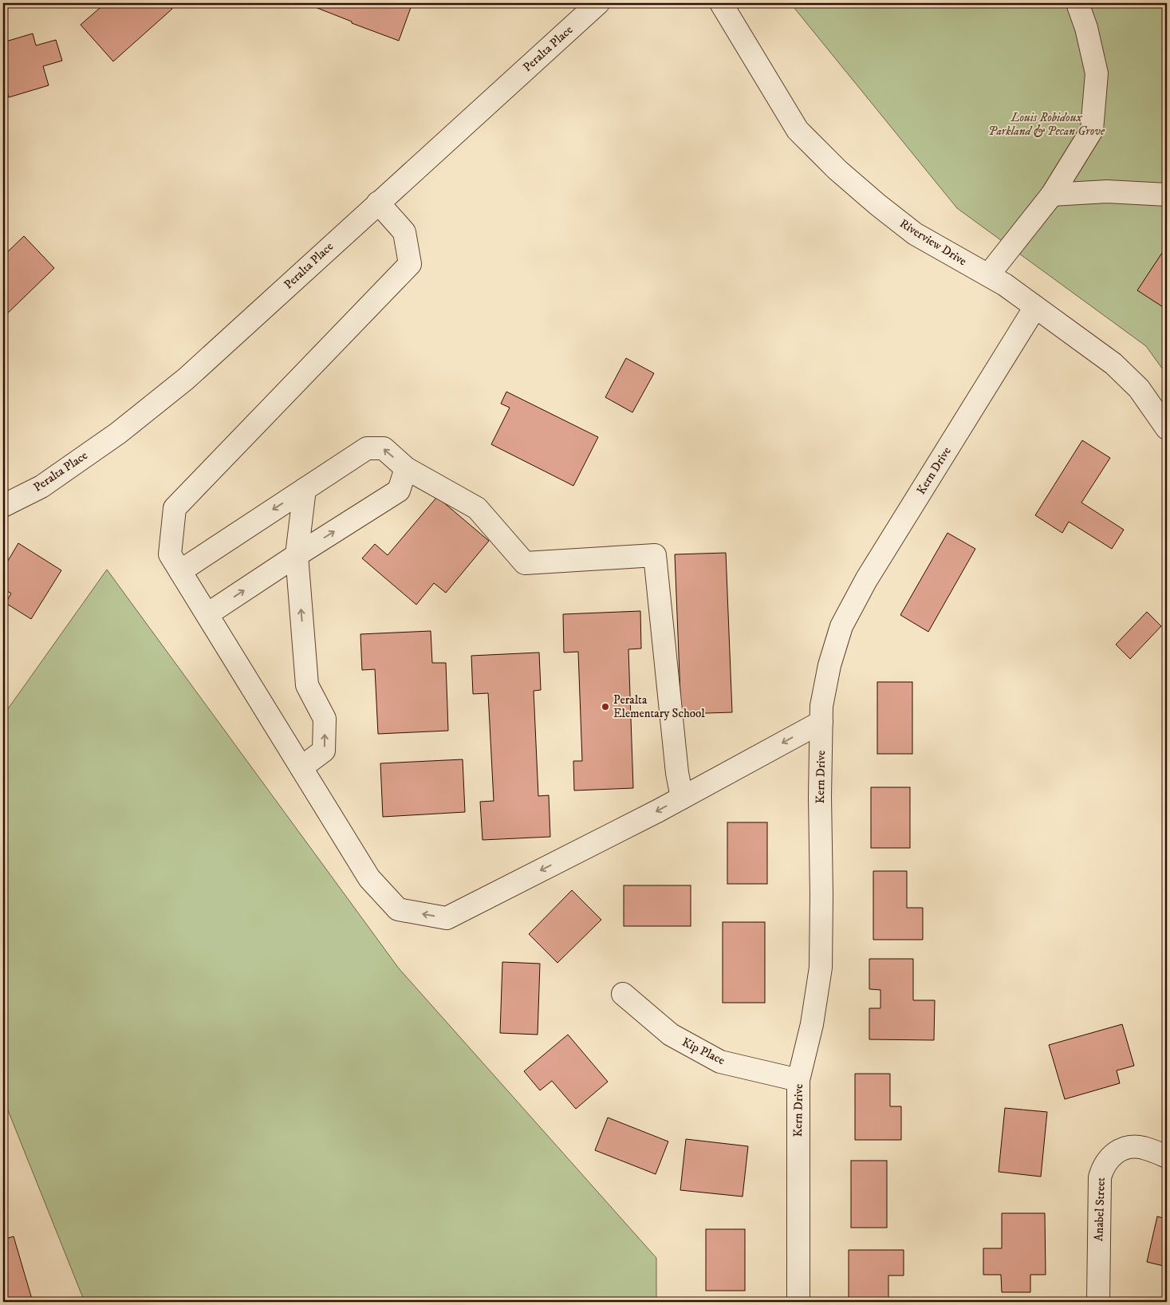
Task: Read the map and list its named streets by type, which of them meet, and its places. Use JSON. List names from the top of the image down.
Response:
{
  "streets": {
    "street": [
      "Peralta Place",
      "Riverview Drive",
      "Kern Drive",
      "Kip Place",
      "Anabel Street"
    ]
  },
  "crossings": [
    ["Riverview Drive", "Kern Drive"],
    ["Kern Drive", "Kip Place"]
  ],
  "parks": ["Louis Robidoux Parkland & Pecan Grove"],
  "places": ["Peralta Elementary School"]
}
